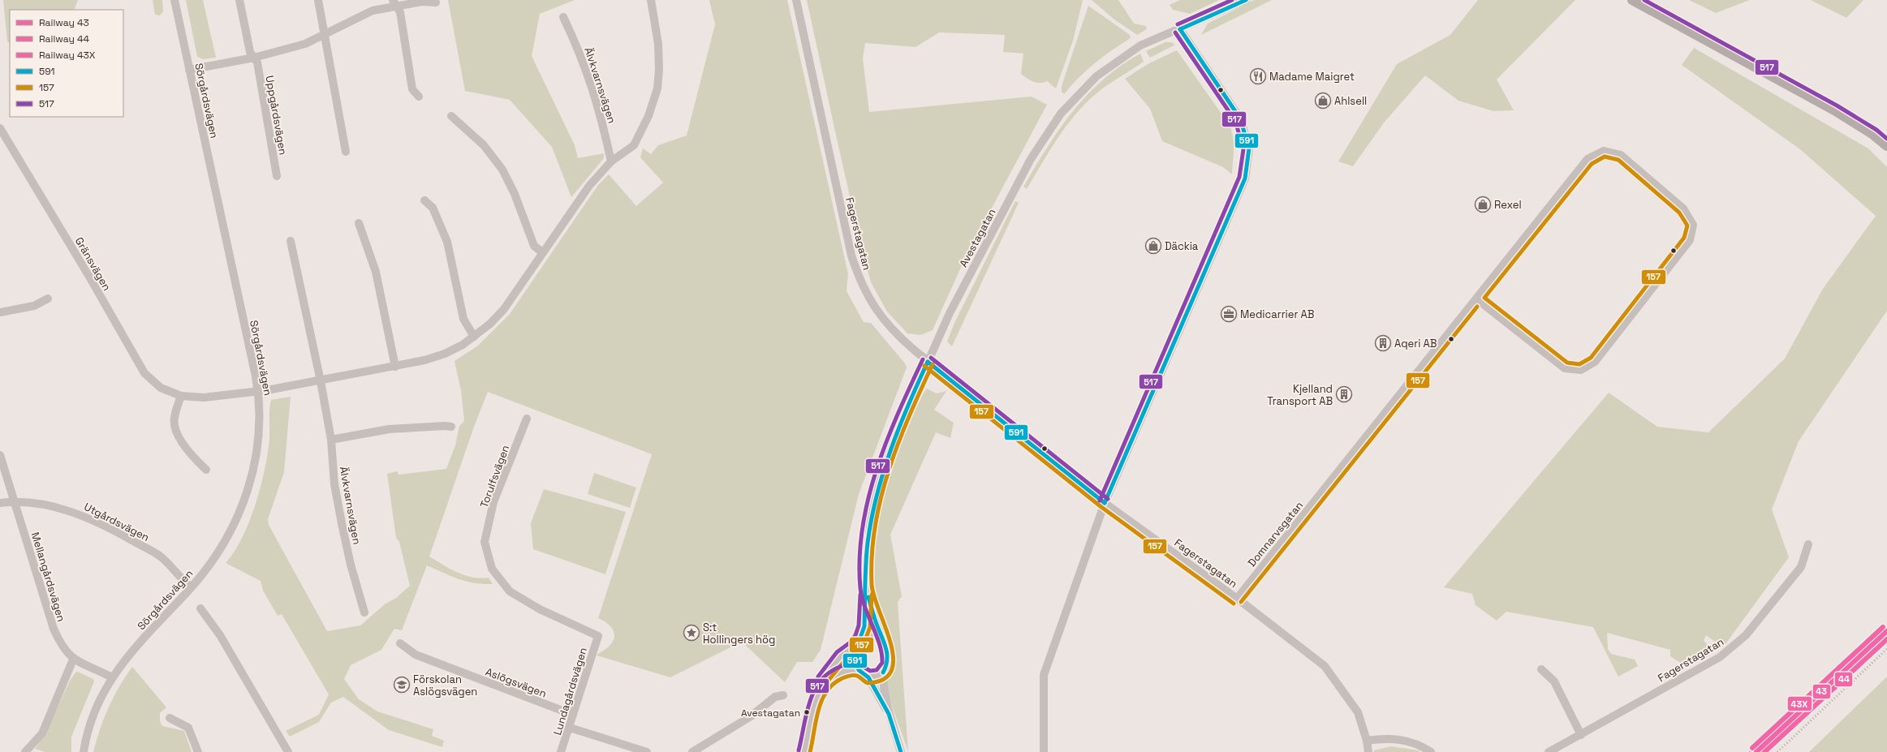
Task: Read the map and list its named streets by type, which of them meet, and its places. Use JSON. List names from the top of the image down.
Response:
{
  "streets": {
    "street": [
      "Älvkvarnsvägen",
      "Sörgårdsvägen",
      "Uppgårdsvägen",
      "Fagerstagatan",
      "Avestagatan",
      "Gränsvägen",
      "Torulfsvägen",
      "Utgårdsvägen",
      "Domnarvsgatan",
      "Mellangårdsvägen",
      "Aslögsvägen",
      "Lundagårdsvägen"
    ]
  },
  "crossings": [
    ["Sörgårdsvägen", "Gränsvägen"],
    ["Sörgårdsvägen", "Utgårdsvägen"],
    ["Sörgårdsvägen", "Mellangårdsvägen"],
    ["Fagerstagatan", "Avestagatan"],
    ["Fagerstagatan", "Domnarvsgatan"],
    ["Torulfsvägen", "Lundagårdsvägen"],
    ["Utgårdsvägen", "Mellangårdsvägen"],
    ["Aslögsvägen", "Lundagårdsvägen"]
  ],
  "places": {
    "restaurant": ["Madame Maigret"],
    "shop": ["Ahlsell", "Rexel", "Däckia"],
    "office": ["Medicarrier AB"],
    "building": ["Aqeri AB", "Kjelland Transport AB"],
    "place": ["S:t Hollingers hög"],
    "school or university": ["Förskolan Aslögsvägen"],
    "other": ["Avestagatan"]
  },
  "lines": [
    "transit line 591",
    "transit line 517",
    "transit line 157",
    "rail line 43X",
    "rail line 43",
    "rail line 44"
  ],
  "legend": [
    "Railway 43",
    "Railway 44",
    "Railway 43X",
    "591",
    "157",
    "517"
  ]
}
